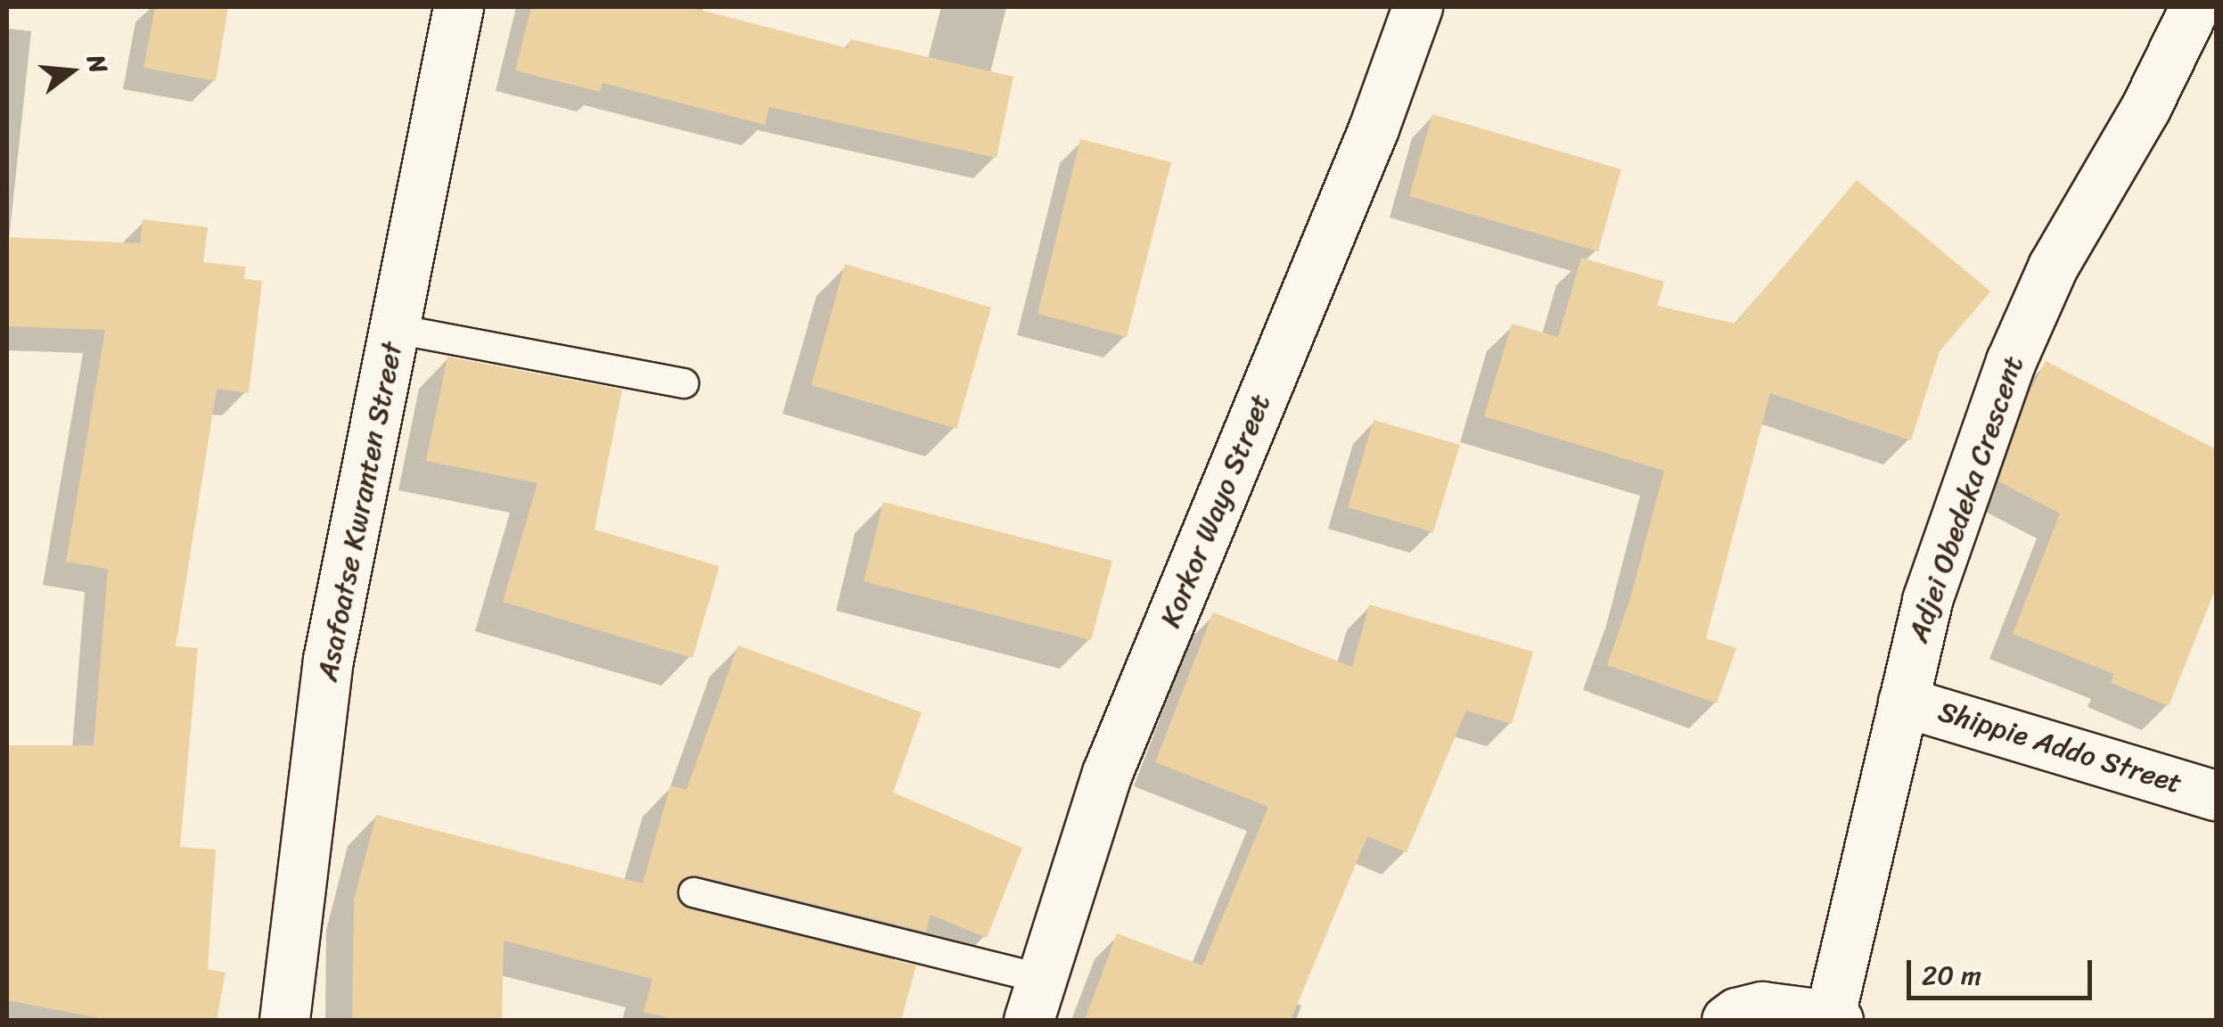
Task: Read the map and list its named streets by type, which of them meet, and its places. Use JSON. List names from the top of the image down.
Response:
{
  "streets": {
    "street": [
      "Adjei Obedeka Crescent",
      "Korkor Wayo Street",
      "Asafoatse Kwranten Street",
      "Shippie Addo Street"
    ]
  },
  "crossings": [
    ["Adjei Obedeka Crescent", "Shippie Addo Street"]
  ],
  "scale_bar": "20 m",
  "north": "right"
}
